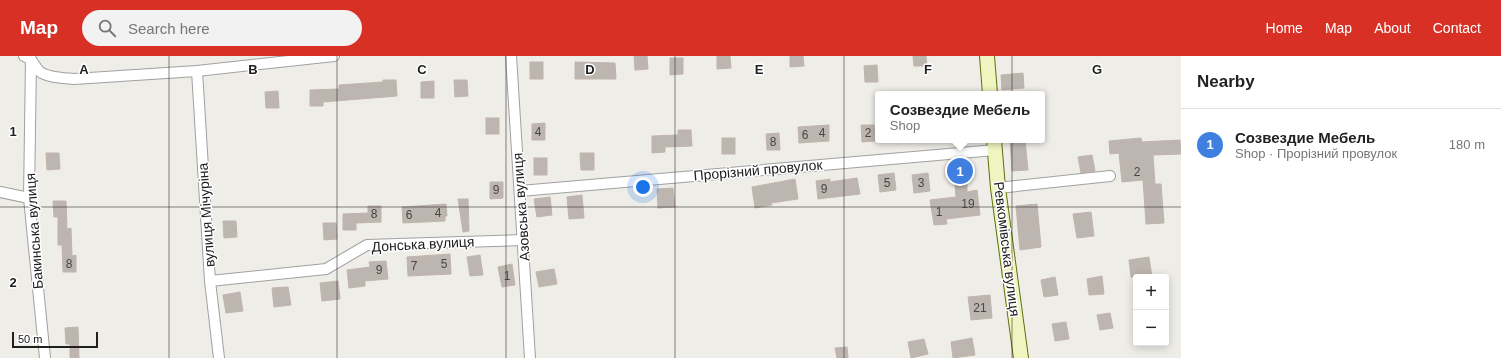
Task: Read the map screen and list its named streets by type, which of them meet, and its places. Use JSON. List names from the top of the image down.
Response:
{
  "streets": {
    "street": [
      "Прорізний провулок",
      "Азовська вулиця",
      "вулиця Мічуріна",
      "Бакинська вулиця",
      "Донська вулиця",
      "Ревкомівська вулиця"
    ]
  },
  "crossings": [
    ["Прорізний провулок", "Азовська вулиця"],
    ["Прорізний провулок", "Ревкомівська вулиця"],
    ["Азовська вулиця", "Донська вулиця"],
    ["вулиця Мічуріна", "Донська вулиця"]
  ],
  "house_numbers": [
    "4",
    "4",
    "2",
    "6",
    "8",
    "2",
    "5",
    "3",
    "9",
    "9",
    "19",
    "1",
    "4",
    "8",
    "6",
    "8",
    "5",
    "7",
    "9",
    "1",
    "21"
  ],
  "scale_bar": "50 m",
  "page": {
    "header": "Map",
    "search": "Search here",
    "nav": [
      "Home",
      "Map",
      "About",
      "Contact"
    ],
    "heading": "Nearby",
    "popup": ["Созвездие Мебель", "Shop"],
    "list": [
      {
        "mark": "1",
        "name": "Созвездие Мебель",
        "note": "Shop · Прорізний провулок",
        "value": "180 m"
      }
    ],
    "pins": "1",
    "map_buttons": ["+", "−"],
    "scale": "50 m"
  },
  "grid": {
    "columns": [
      "A",
      "B",
      "C",
      "D",
      "E",
      "F",
      "G"
    ],
    "rows": ["1", "2"]
  }
}
